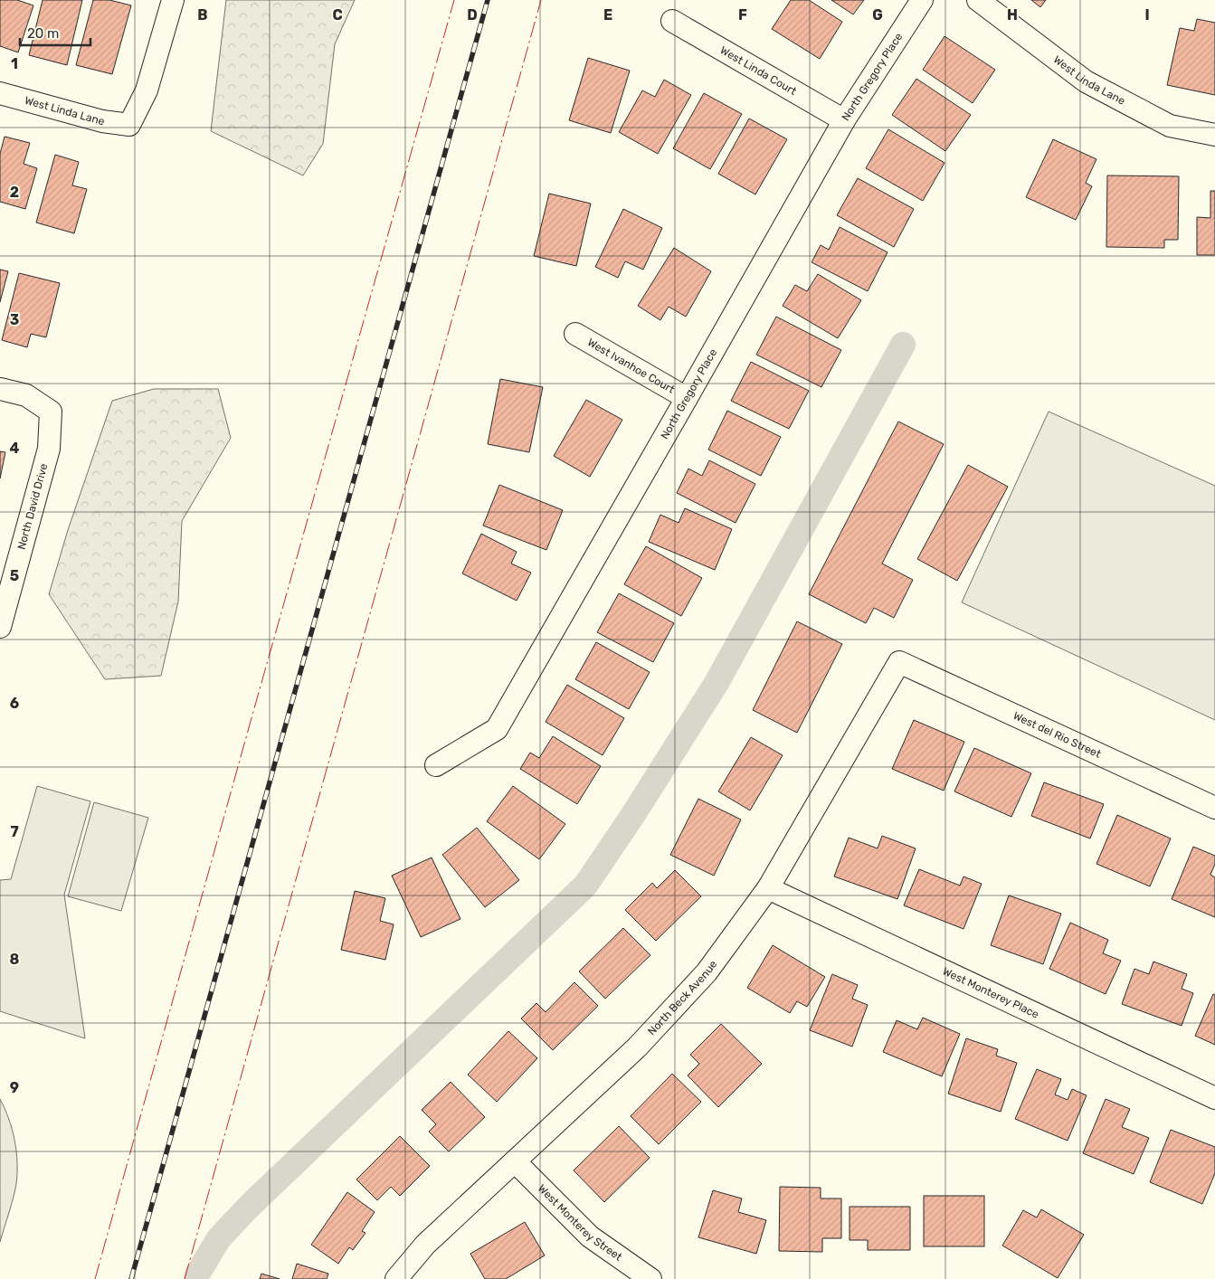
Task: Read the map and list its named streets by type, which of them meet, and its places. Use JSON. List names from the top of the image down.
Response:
{
  "streets": {
    "street": [
      "West Linda Court",
      "North Gregory Place",
      "West Linda Lane",
      "West Ivanhoe Court",
      "North David Drive",
      "West del Rio Street",
      "West Monterey Place",
      "North Beck Avenue",
      "West Monterey Street"
    ]
  },
  "crossings": [
    ["West Linda Court", "North Gregory Place"],
    ["North Gregory Place", "West Ivanhoe Court"],
    ["West del Rio Street", "North Beck Avenue"],
    ["West Monterey Place", "North Beck Avenue"],
    ["North Beck Avenue", "West Monterey Street"]
  ],
  "scale_bar": "20 m",
  "grid": {
    "columns": [
      "B",
      "C",
      "D",
      "E",
      "F",
      "G",
      "H",
      "I"
    ],
    "rows": [
      "1",
      "2",
      "3",
      "4",
      "5",
      "6",
      "7",
      "8",
      "9"
    ]
  }
}
